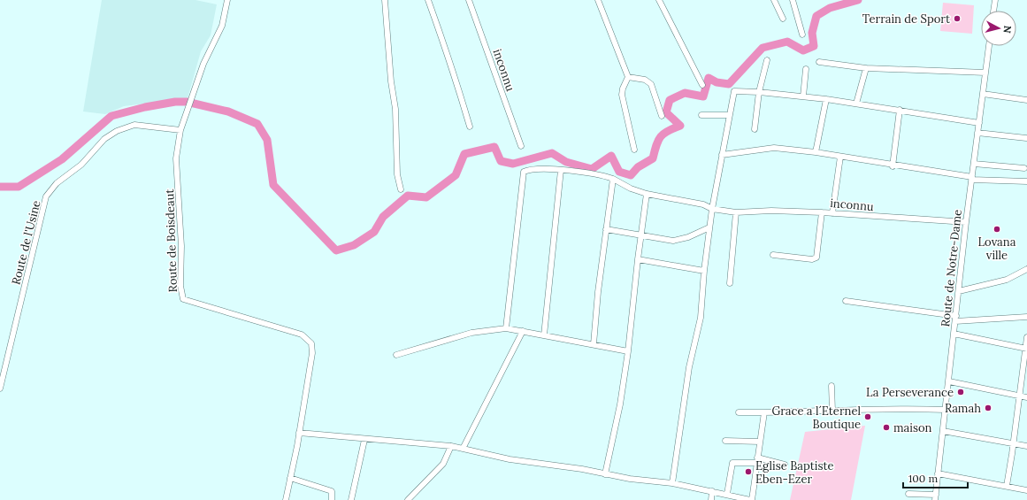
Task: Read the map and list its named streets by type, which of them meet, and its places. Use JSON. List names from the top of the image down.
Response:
{
  "streets": {
    "street": [
      "inconnu",
      "Route de Boisdeaut",
      "Route de l'Usine",
      "Route de Notre-Dame"
    ]
  },
  "crossings": [
    ["inconnu", "Route de Notre-Dame"],
    ["Route de Boisdeaut", "Route de l'Usine"]
  ],
  "places": [
    "Terrain de Sport",
    "Lovana ville",
    "La Perseverance",
    "Ramah",
    "Grace a l´Eternel Boutique",
    "maison",
    "Eglise Baptiste Eben-Ezer"
  ],
  "scale_bar": "100 m",
  "north": "right"
}
